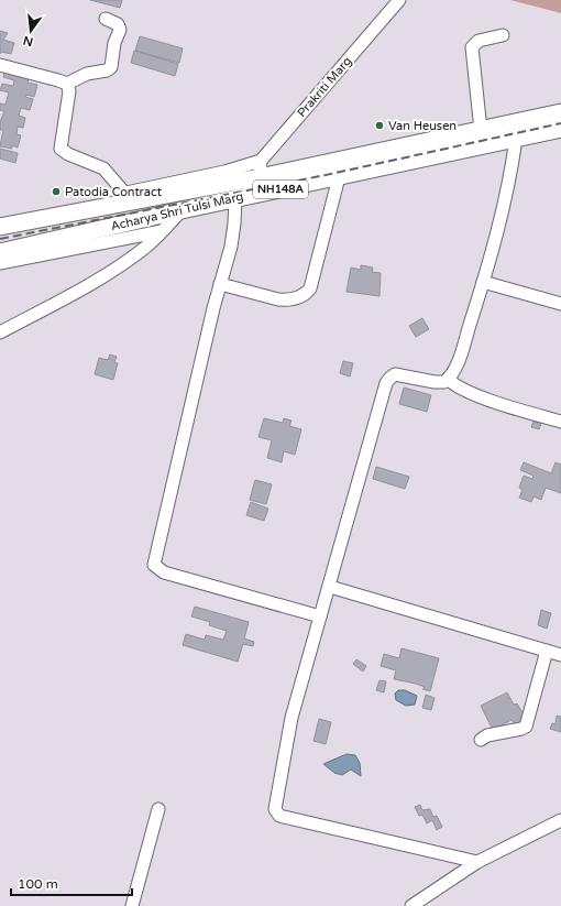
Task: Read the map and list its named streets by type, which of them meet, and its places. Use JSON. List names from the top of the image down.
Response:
{
  "streets": {
    "highway": ["NH148A", "Acharya Shri Tulsi Marg"],
    "street": ["Prakriti Marg"]
  },
  "crossings": [
    ["Prakriti Marg", "Acharya Shri Tulsi Marg"]
  ],
  "places": ["Van Heusen", "Patodia Contract"],
  "scale_bar": "100 m",
  "north": "bottom"
}
